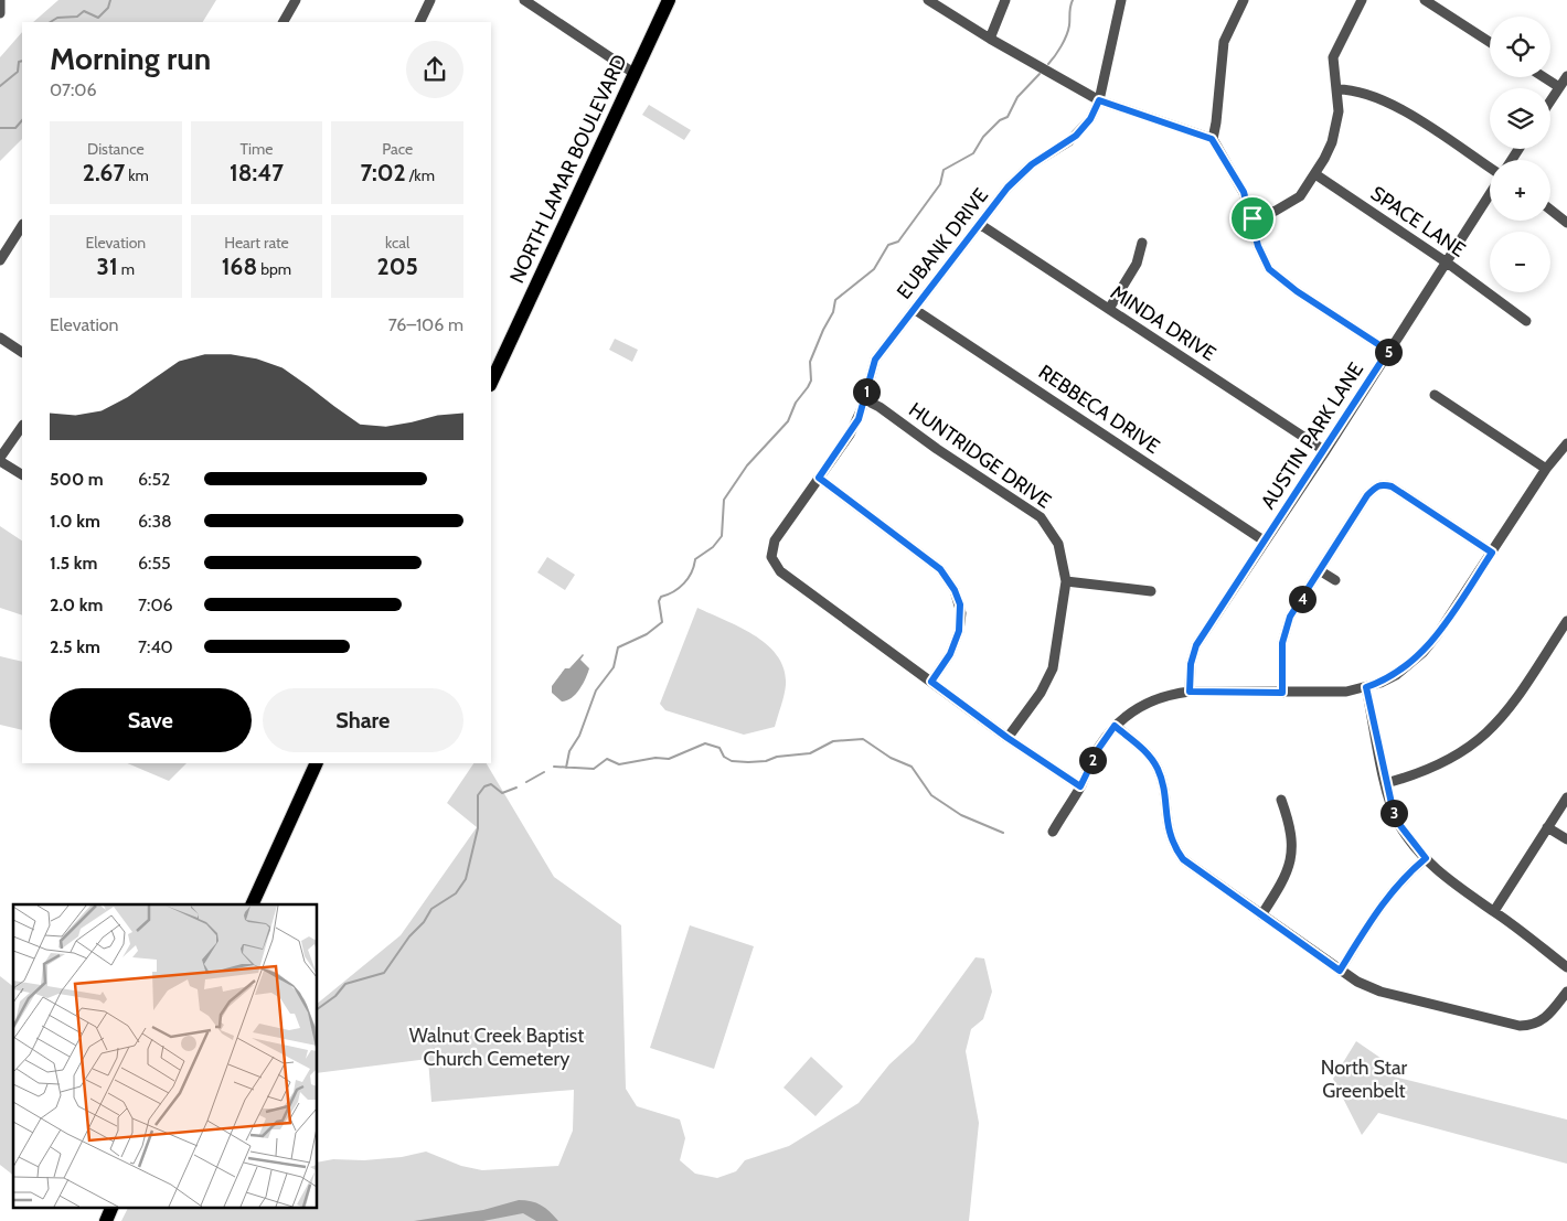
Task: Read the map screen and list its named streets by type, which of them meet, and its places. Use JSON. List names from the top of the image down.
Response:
{
  "streets": {
    "main road": ["NORTH LAMAR BOULEVARD"],
    "street": [
      "SPACE LANE",
      "EUBANK DRIVE",
      "MINDA DRIVE",
      "REBBECA DRIVE",
      "AUSTIN PARK LANE",
      "HUNTRIDGE DRIVE"
    ]
  },
  "crossings": [
    ["SPACE LANE", "AUSTIN PARK LANE"],
    ["EUBANK DRIVE", "MINDA DRIVE"],
    ["EUBANK DRIVE", "REBBECA DRIVE"],
    ["EUBANK DRIVE", "HUNTRIDGE DRIVE"],
    ["MINDA DRIVE", "AUSTIN PARK LANE"],
    ["REBBECA DRIVE", "AUSTIN PARK LANE"]
  ],
  "parks": ["Walnut Creek Baptist Church Cemetery", "North Star Greenbelt"],
  "page": {
    "map_buttons": ["+", "−"],
    "heading": ["Morning run", "07:06"],
    "stats": [
      ["Distance", "2.67 km"],
      ["Time", "18:47"],
      ["Pace", "7:02 /km"],
      ["Elevation", "31 m"],
      ["Heart rate", "168 bpm"],
      ["kcal", "205"]
    ],
    "chart": ["Elevation", "76–106 m"],
    "pins": [
      "5",
      "1",
      "4",
      "2",
      "3"
    ],
    "list": [
      {
        "name": "500 m",
        "note": "6:52"
      },
      {
        "name": "1.0 km",
        "note": "6:38"
      },
      {
        "name": "1.5 km",
        "note": "6:55"
      },
      {
        "name": "2.0 km",
        "note": "7:06"
      },
      {
        "name": "2.5 km",
        "note": "7:40"
      }
    ],
    "buttons": ["Save", "Share"]
  }
}
